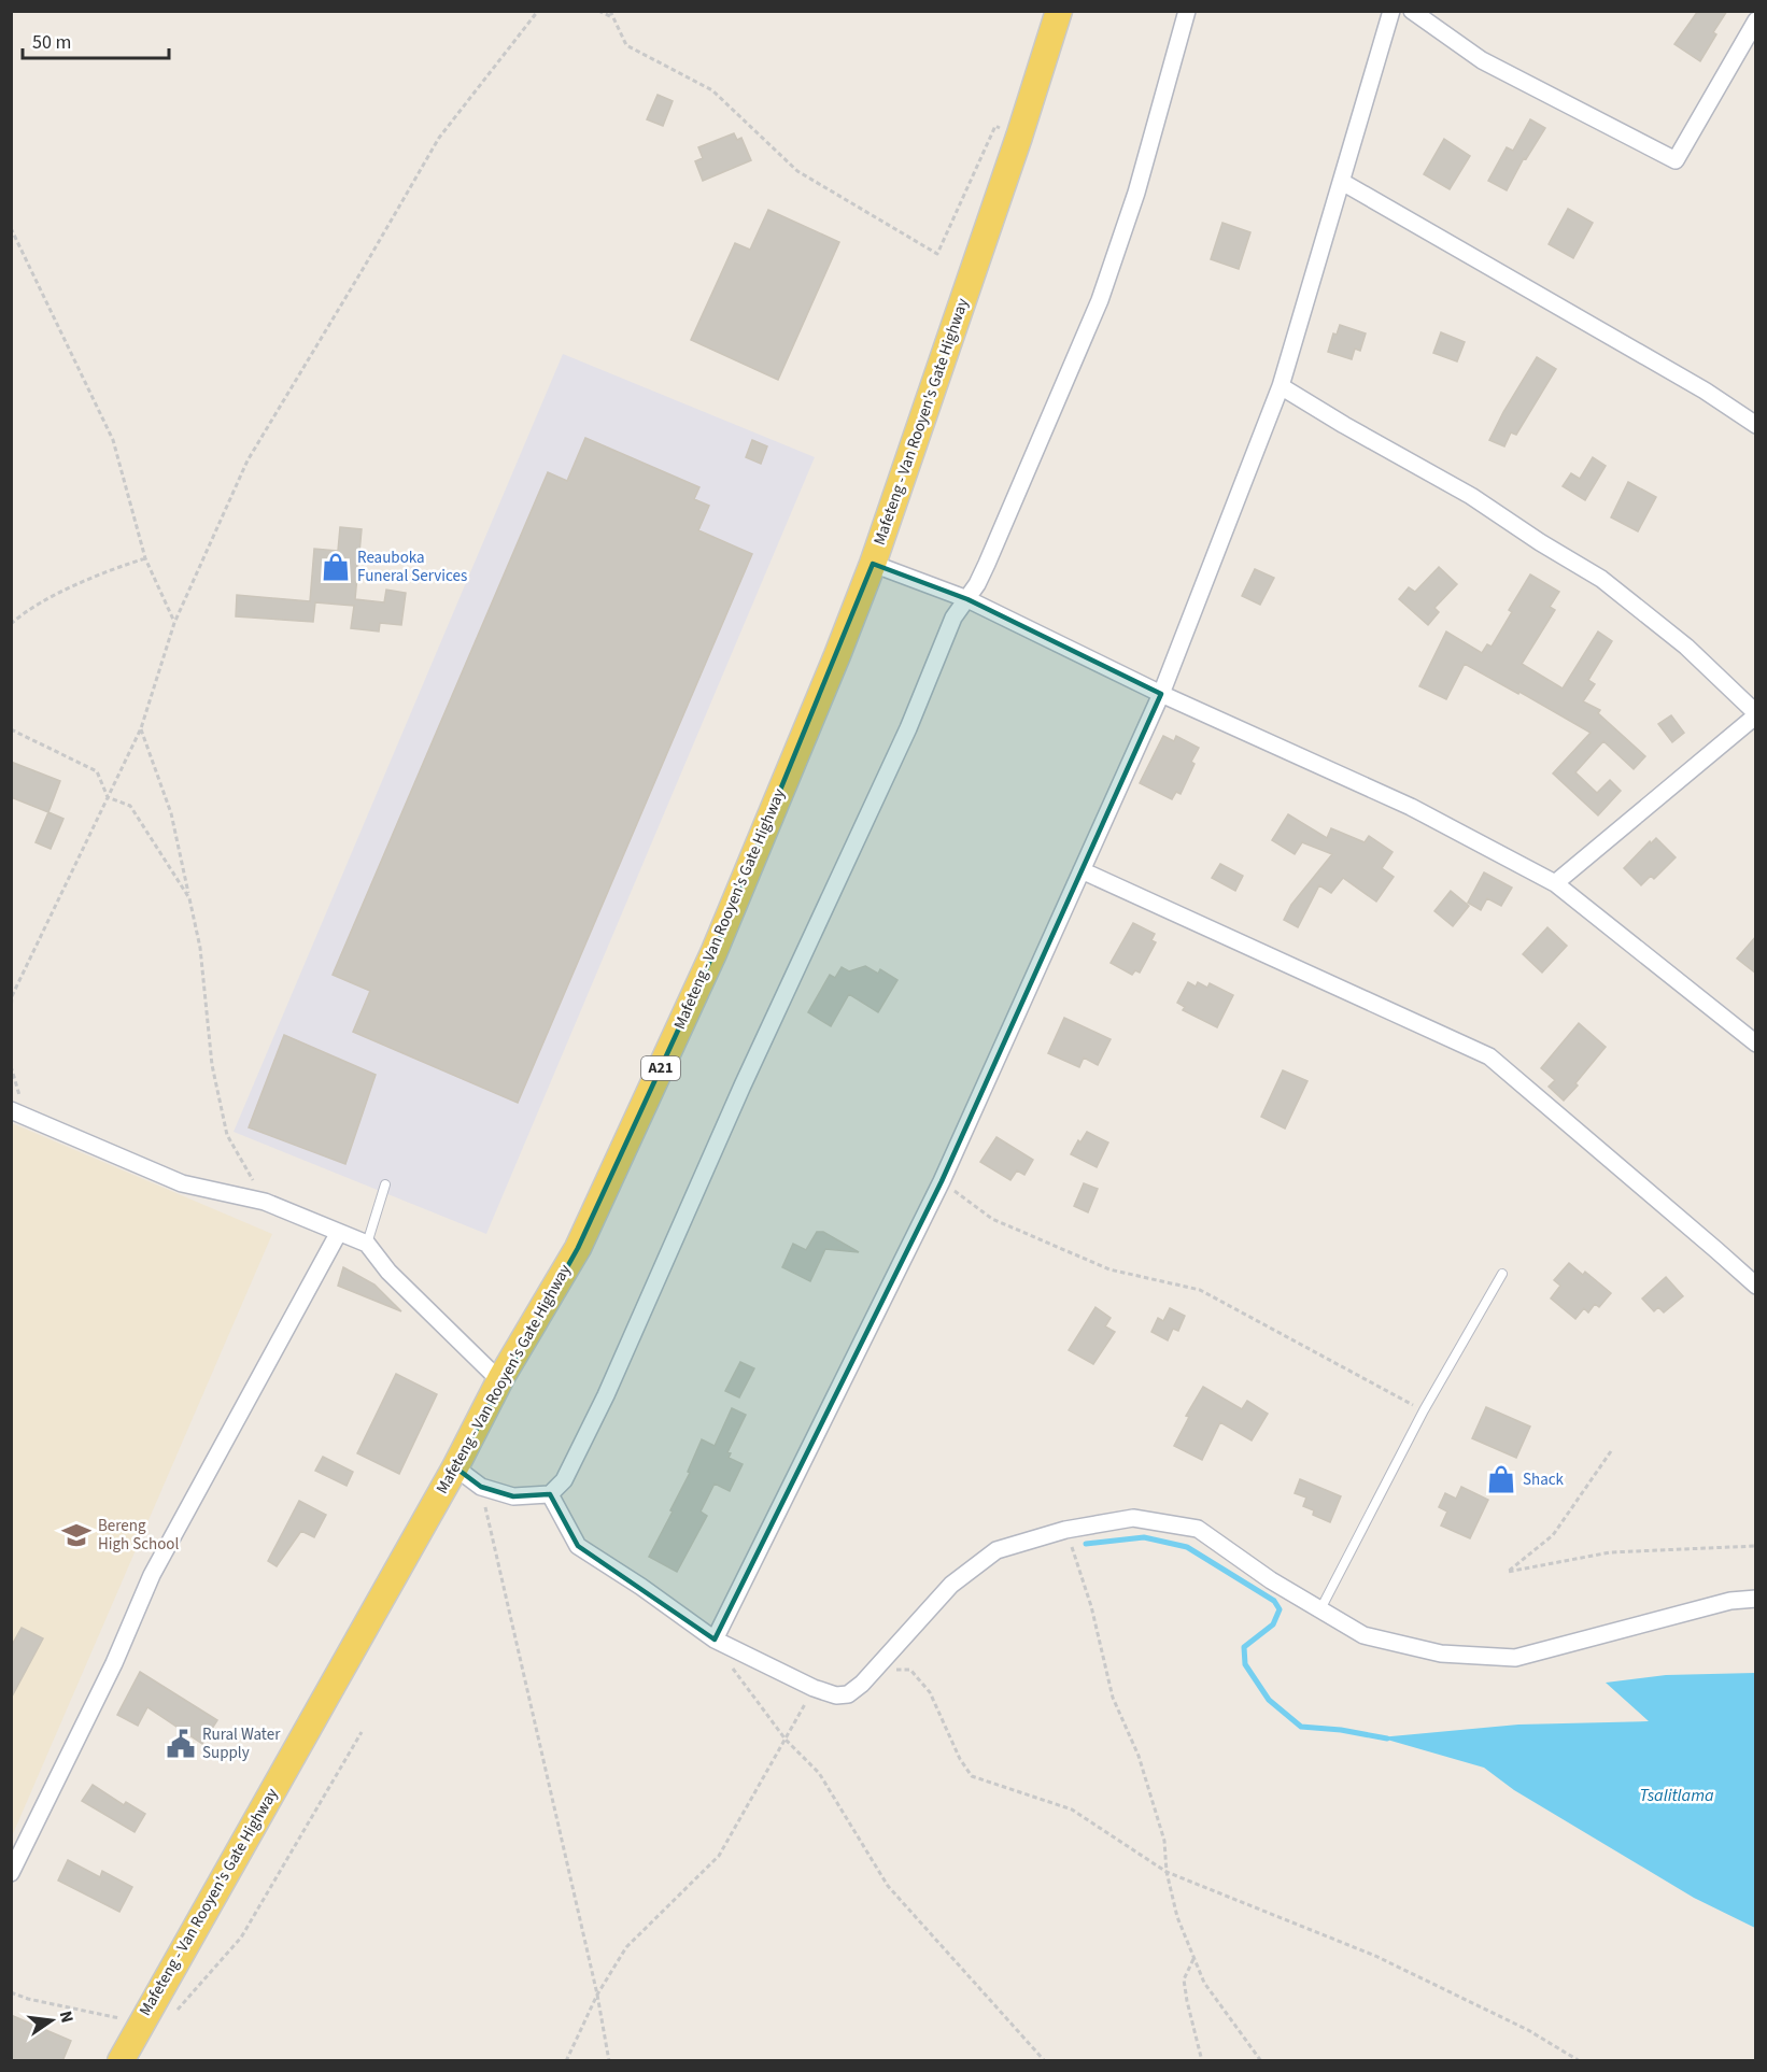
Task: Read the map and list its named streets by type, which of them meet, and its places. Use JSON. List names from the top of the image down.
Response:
{
  "streets": {
    "main road": ["Mafeteng - Van Rooyen's Gate Highway", "A21"]
  },
  "water": ["Tsalitlama"],
  "places": {
    "shop": ["Reauboka Funeral Services", "Shack"],
    "school or university": ["Bereng High School"],
    "public building": ["Rural Water Supply"]
  },
  "scale_bar": "50 m",
  "north": "right"
}
